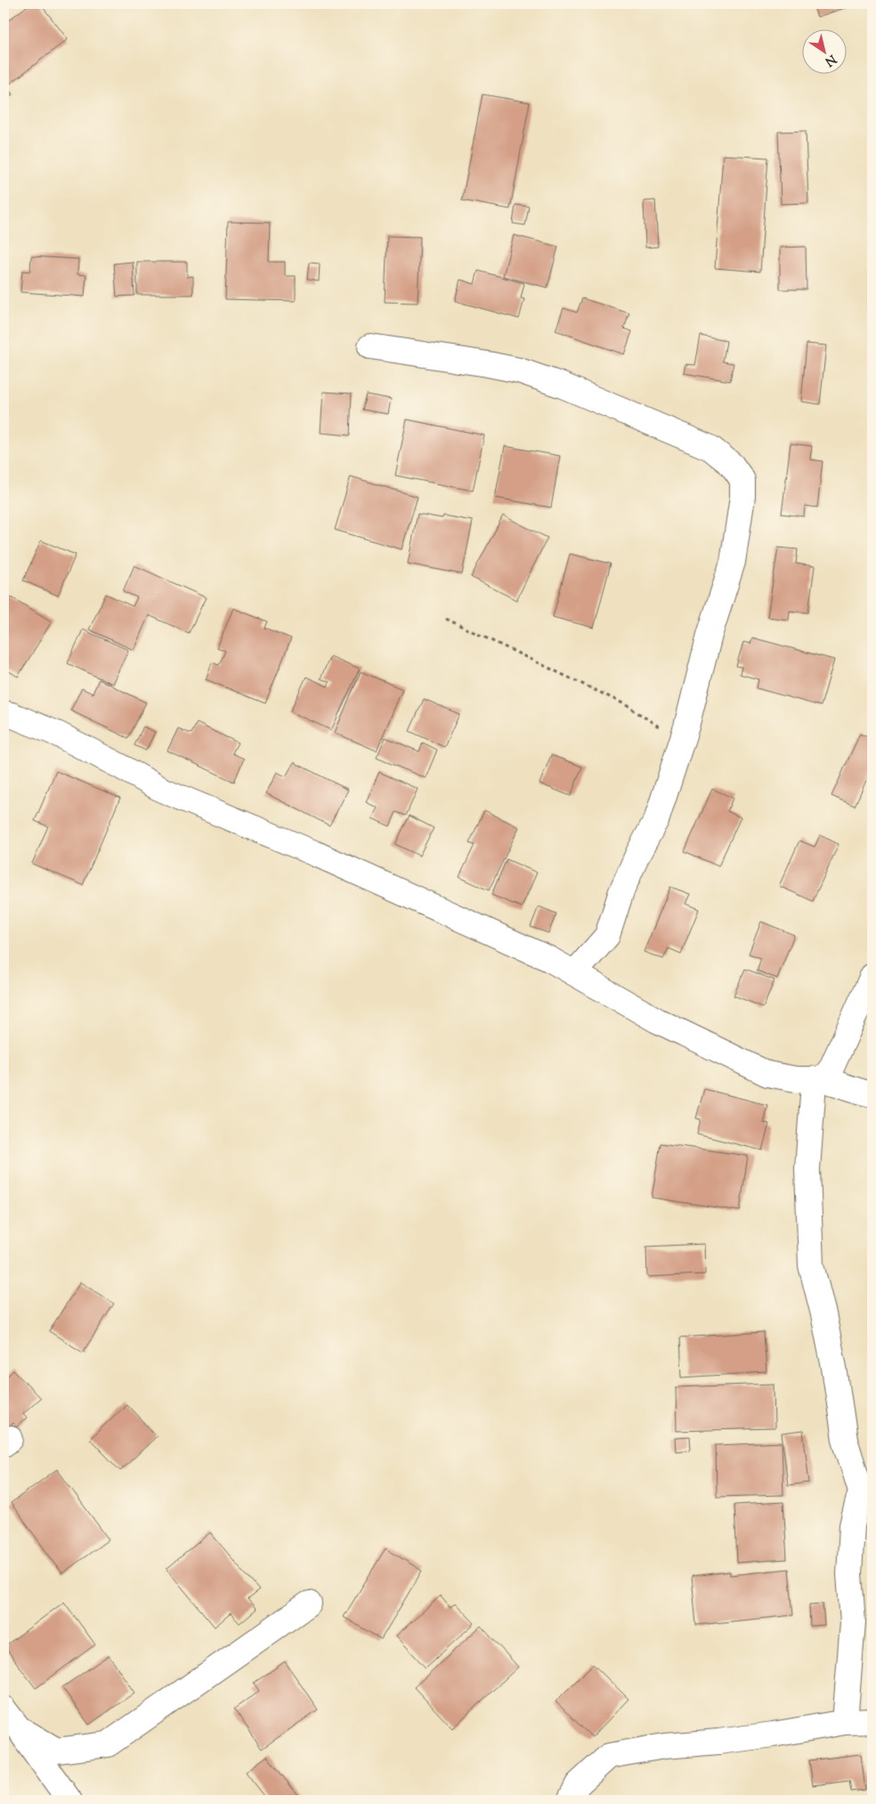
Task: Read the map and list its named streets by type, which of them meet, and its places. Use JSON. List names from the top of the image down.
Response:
{
  "north": "bottom right"
}
